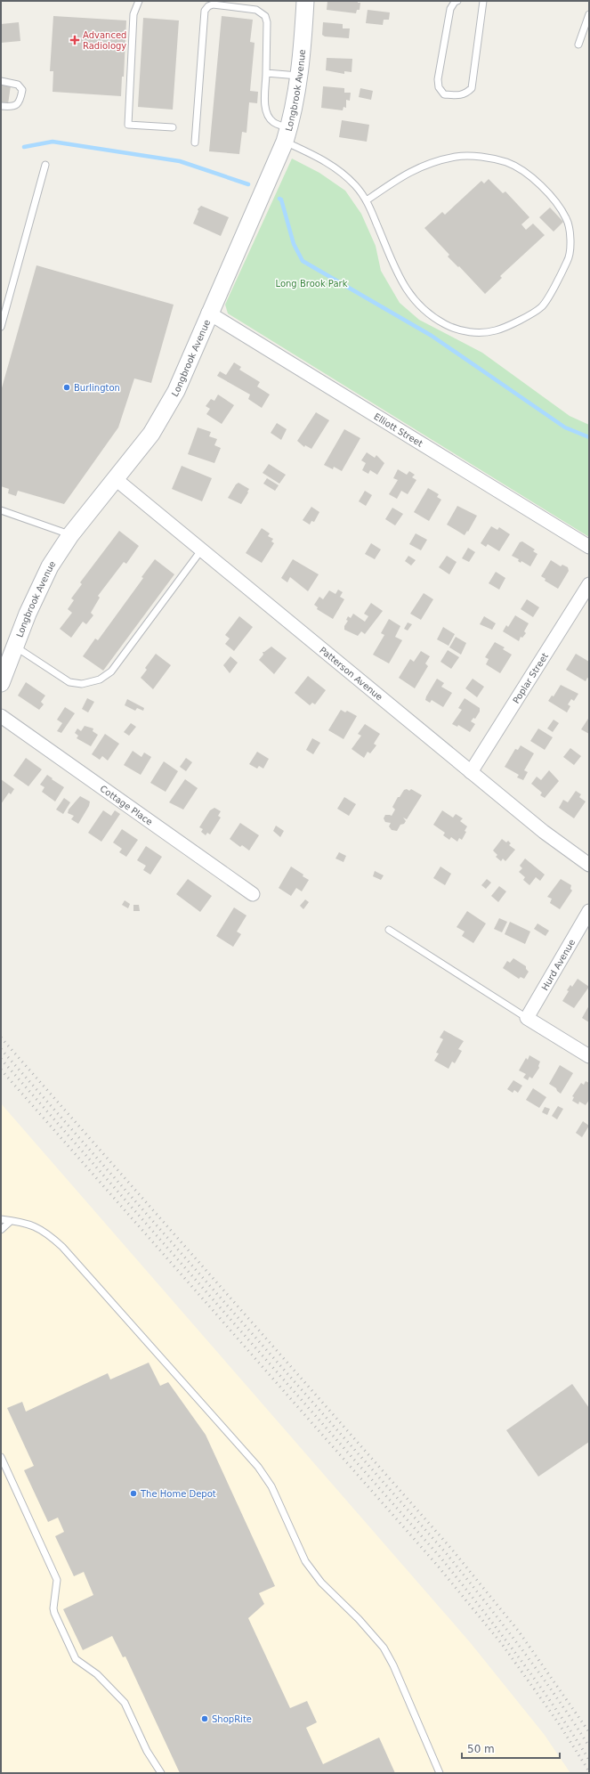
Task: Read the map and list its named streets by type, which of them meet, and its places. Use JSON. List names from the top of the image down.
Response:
{
  "streets": {
    "street": [
      "Longbrook Avenue",
      "Elliott Street",
      "Patterson Avenue",
      "Poplar Street",
      "Cottage Place",
      "Hurd Avenue"
    ]
  },
  "crossings": [
    ["Longbrook Avenue", "Elliott Street"],
    ["Longbrook Avenue", "Patterson Avenue"],
    ["Patterson Avenue", "Poplar Street"]
  ],
  "parks": ["Long Brook Park"],
  "places": {
    "health": ["Advanced Radiology"],
    "other": ["Burlington", "The Home Depot", "ShopRite"]
  },
  "scale_bar": "50 m"
}
